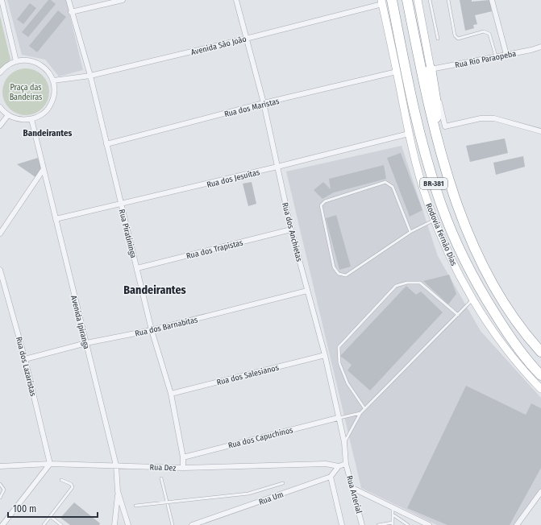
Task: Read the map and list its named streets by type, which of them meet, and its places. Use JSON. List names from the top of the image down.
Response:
{
  "streets": {
    "highway": ["BR-381", "Rodovia Fernão Dias"],
    "street": [
      "Avenida São João",
      "Rua Rio Paraopeba",
      "Rua dos Maristas",
      "Rua dos Jesuítas",
      "Rua dos Anchietas",
      "Rua Piratininga",
      "Rua dos Trapistas",
      "Avenida Ipiranga",
      "Rua dos Barnabitas",
      "Rua dos Lazaristas",
      "Rua dos Salesianos",
      "Rua dos Capuchinos",
      "Rua Dez",
      "Rua Arterial",
      "Rua Um"
    ]
  },
  "crossings": [
    ["Avenida São João", "Rua dos Anchietas"],
    ["Avenida São João", "Rua Piratininga"],
    ["Avenida São João", "Rodovia Fernão Dias"],
    ["Rua Rio Paraopeba", "BR-381"],
    ["Rua dos Maristas", "Rua dos Anchietas"],
    ["Rua dos Maristas", "Rua Piratininga"],
    ["Rua dos Maristas", "Rodovia Fernão Dias"],
    ["Rua dos Jesuítas", "Rua dos Anchietas"],
    ["Rua dos Jesuítas", "Rua Piratininga"],
    ["Rua dos Jesuítas", "Rodovia Fernão Dias"],
    ["Rua dos Jesuítas", "Avenida Ipiranga"],
    ["Rua dos Anchietas", "Rua dos Trapistas"],
    ["Rua dos Anchietas", "Rua dos Barnabitas"],
    ["Rua dos Anchietas", "Rua dos Salesianos"],
    ["Rua dos Anchietas", "Rua dos Capuchinos"],
    ["Rua dos Anchietas", "Rua Arterial"],
    ["Rua Piratininga", "Rua dos Trapistas"],
    ["Rua Piratininga", "Rua dos Barnabitas"],
    ["Rua Piratininga", "Rua dos Salesianos"],
    ["Rua Piratininga", "Rua dos Capuchinos"],
    ["Rua Piratininga", "Rua Dez"],
    ["Avenida Ipiranga", "Rua dos Barnabitas"],
    ["Avenida Ipiranga", "Rua Dez"],
    ["Rua dos Barnabitas", "Rua dos Lazaristas"],
    ["Rua dos Lazaristas", "Rua Dez"]
  ],
  "districts": ["Bandeirantes", "Bandeirantes"],
  "parks": ["Praça das Bandeiras"],
  "scale_bar": "100 m"
}
